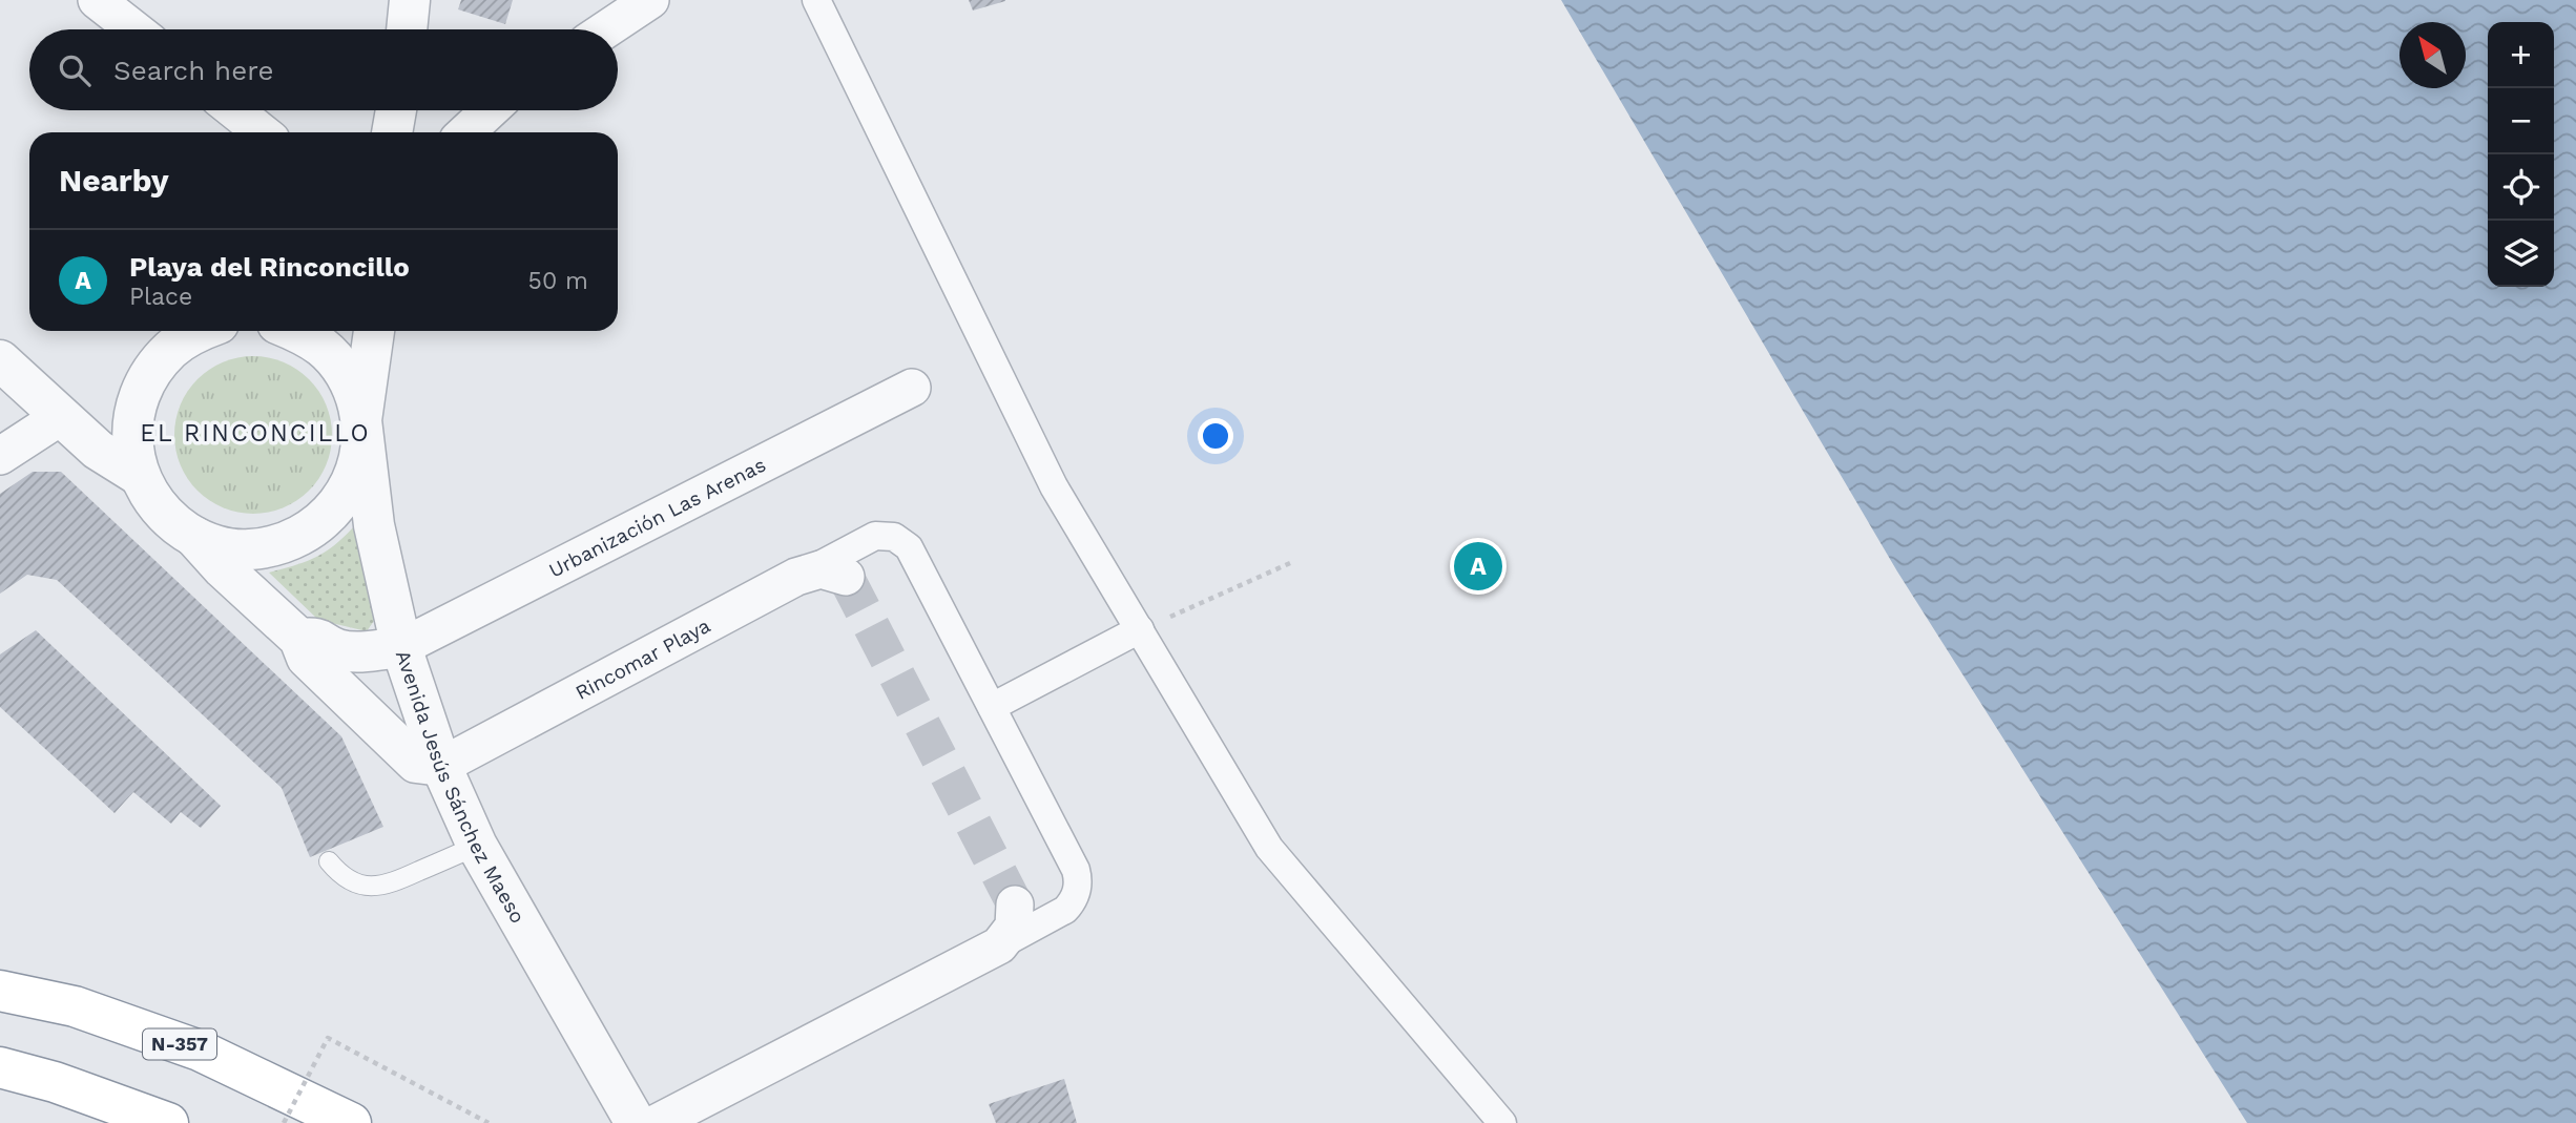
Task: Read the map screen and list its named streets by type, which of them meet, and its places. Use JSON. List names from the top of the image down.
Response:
{
  "streets": {
    "highway": ["N-357"],
    "street": ["Urbanización Las Arenas", "Rincomar Playa", "Avenida Jesús Sánchez Maeso"]
  },
  "crossings": [
    ["Urbanización Las Arenas", "Avenida Jesús Sánchez Maeso"],
    ["Rincomar Playa", "Avenida Jesús Sánchez Maeso"]
  ],
  "districts": ["EL RINCONCILLO"],
  "north": "top left",
  "page": {
    "map_buttons": ["+", "−"],
    "search": "Search here",
    "heading": "Nearby",
    "list": [
      {
        "mark": "A",
        "name": "Playa del Rinconcillo",
        "note": "Place",
        "value": "50 m"
      }
    ],
    "pins": "A"
  }
}
